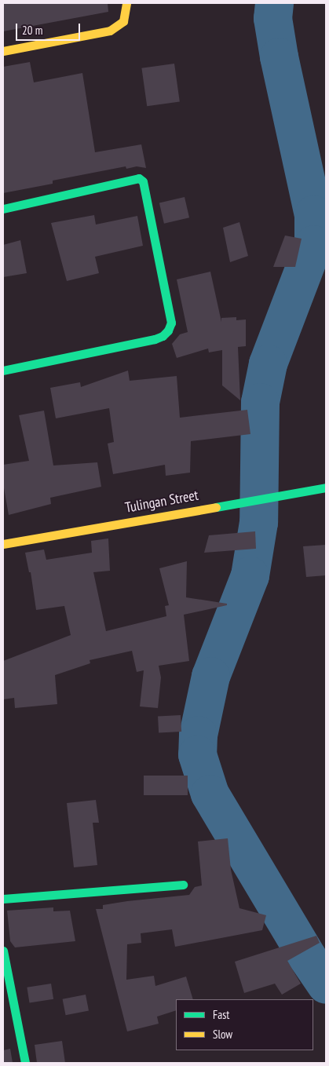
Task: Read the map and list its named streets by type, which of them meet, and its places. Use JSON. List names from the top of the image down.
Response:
{
  "streets": {
    "street": ["Tulingan Street"]
  },
  "legend": ["Fast", "Slow"],
  "scale_bar": "20 m"
}
